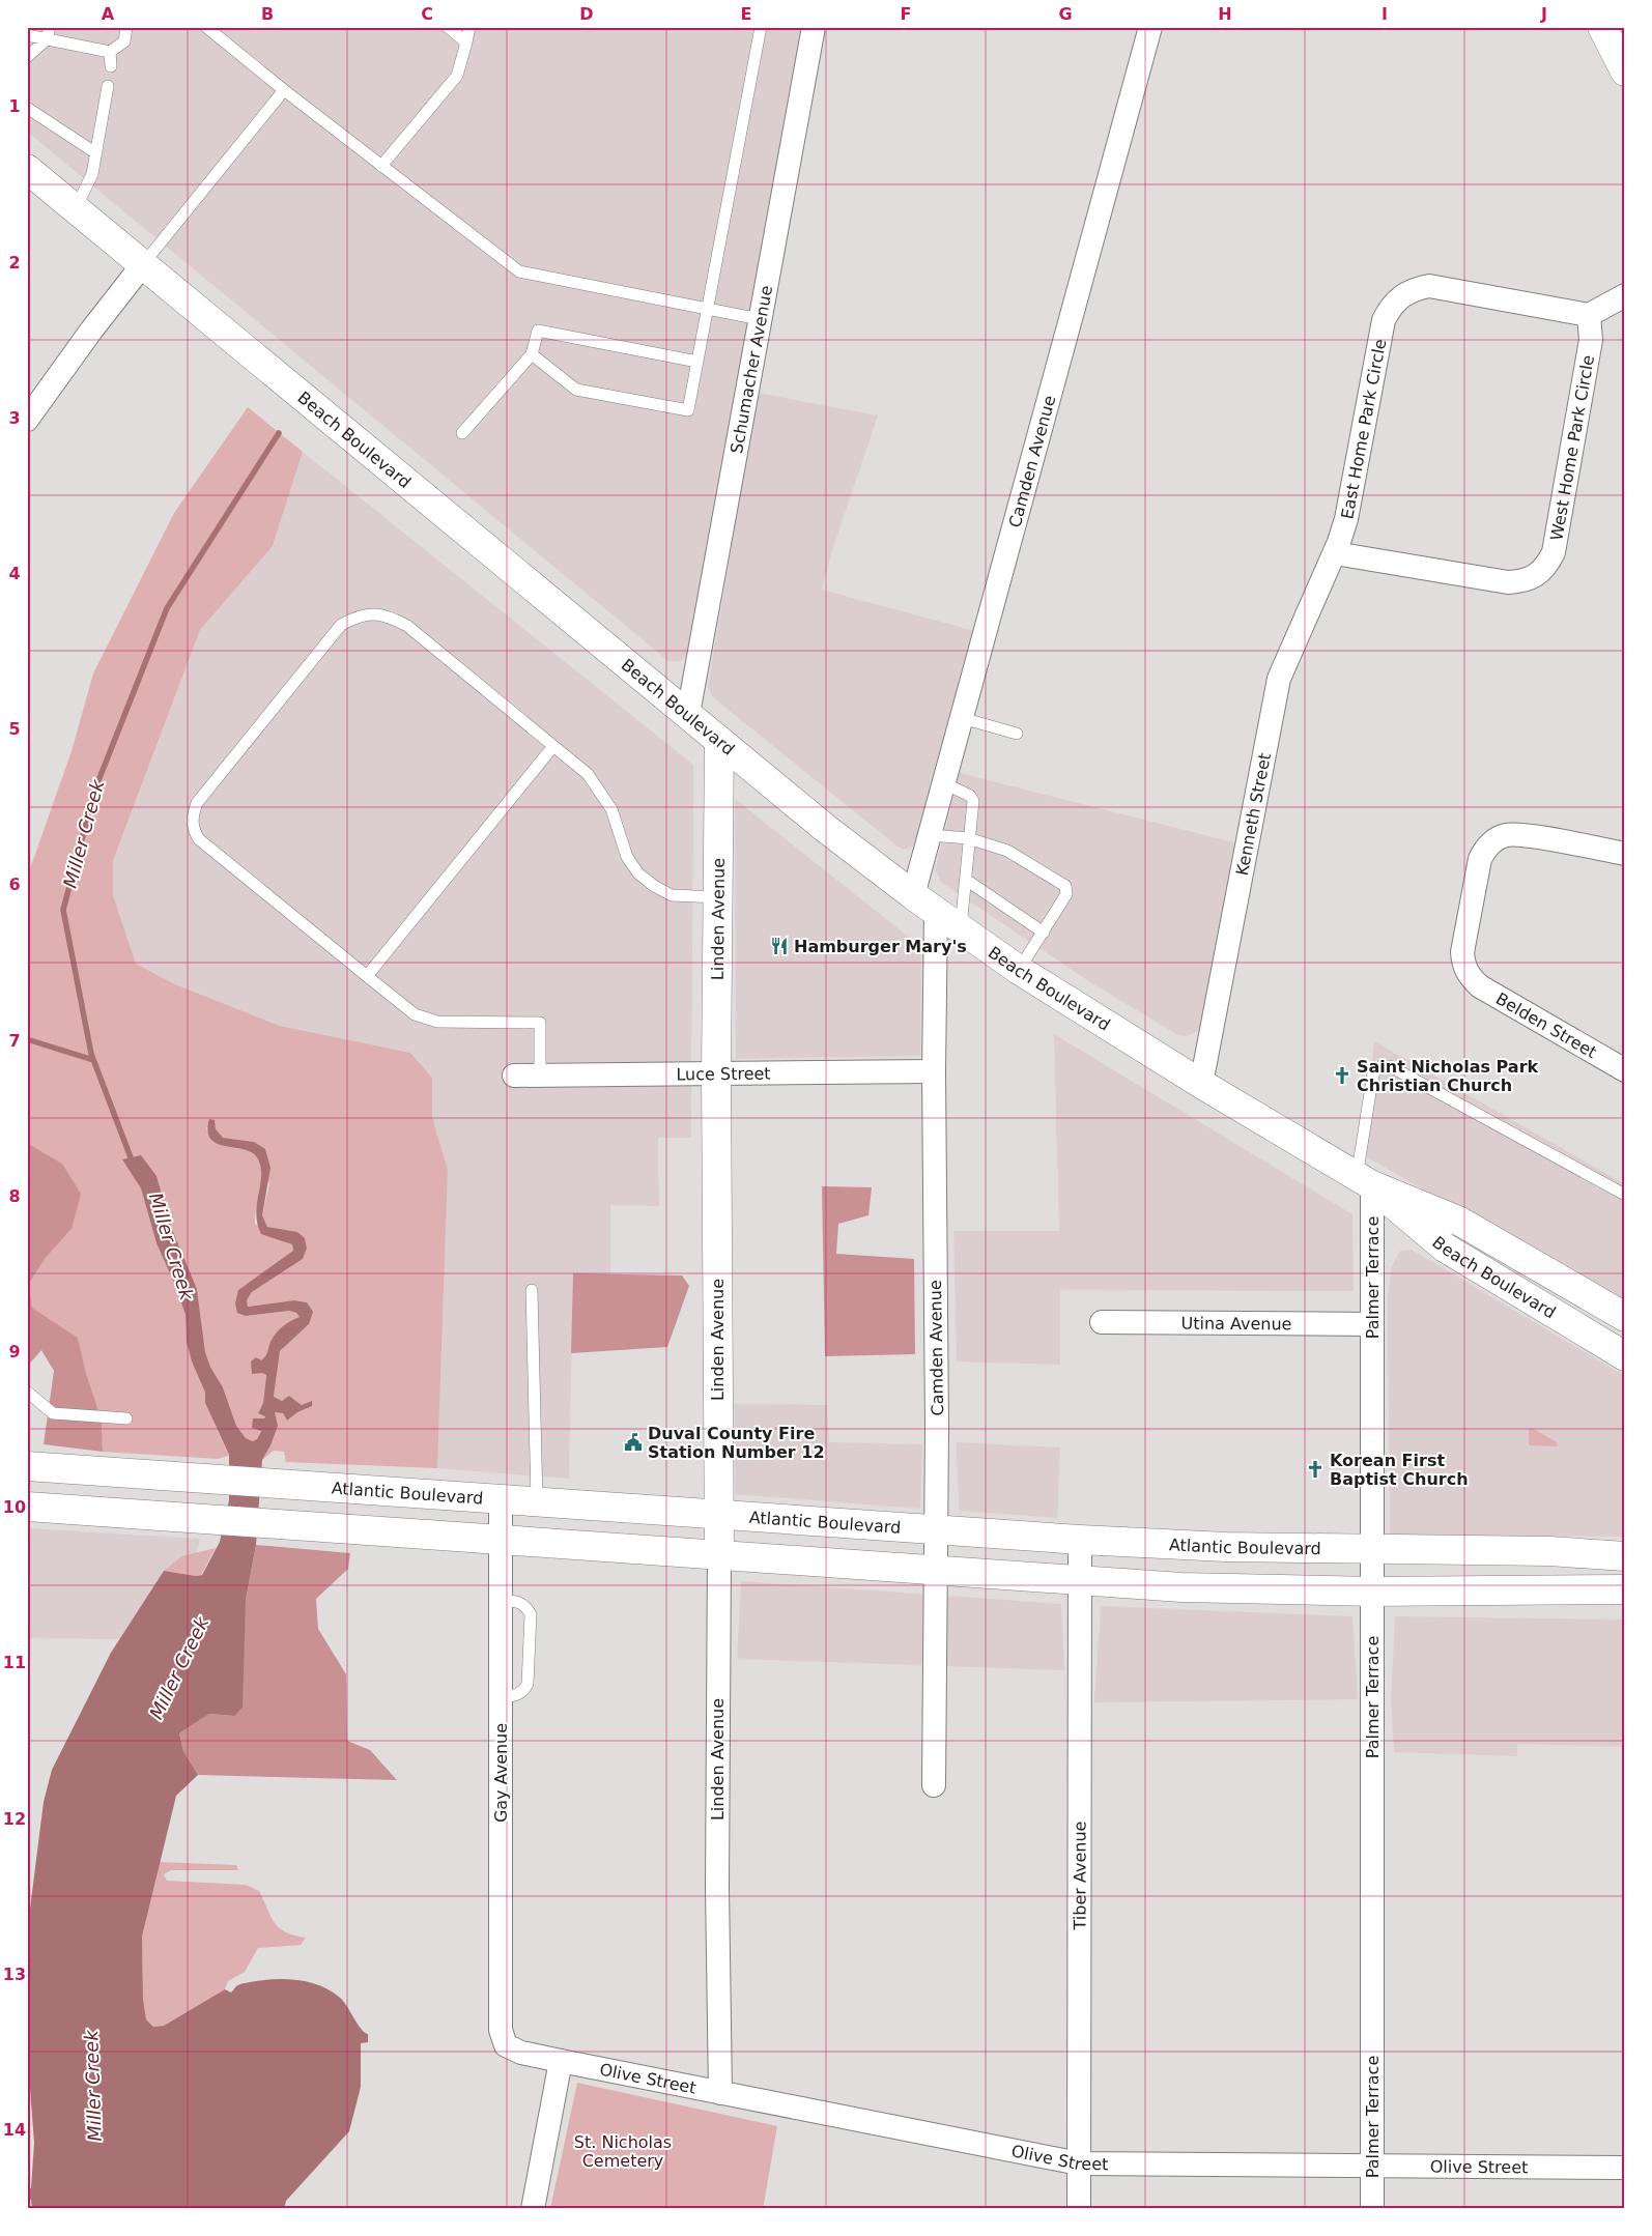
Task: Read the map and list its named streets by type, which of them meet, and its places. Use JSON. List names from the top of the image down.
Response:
{
  "streets": {
    "main road": ["Beach Boulevard", "Linden Avenue", "Atlantic Boulevard"],
    "street": [
      "Schumacher Avenue",
      "East Home Park Circle",
      "West Home Park Circle",
      "Camden Avenue",
      "Kenneth Street",
      "Belden Street",
      "Luce Street",
      "Palmer Terrace",
      "Utina Avenue",
      "Gay Avenue",
      "Tiber Avenue",
      "Olive Street"
    ]
  },
  "crossings": [
    ["Schumacher Avenue", "Beach Boulevard"],
    ["East Home Park Circle", "West Home Park Circle"],
    ["East Home Park Circle", "Kenneth Street"],
    ["Beach Boulevard", "Camden Avenue"],
    ["Beach Boulevard", "Kenneth Street"],
    ["Beach Boulevard", "Linden Avenue"],
    ["Beach Boulevard", "Palmer Terrace"],
    ["West Home Park Circle", "Kenneth Street"],
    ["Camden Avenue", "Luce Street"],
    ["Camden Avenue", "Atlantic Boulevard"],
    ["Linden Avenue", "Luce Street"],
    ["Linden Avenue", "Atlantic Boulevard"],
    ["Linden Avenue", "Olive Street"],
    ["Palmer Terrace", "Utina Avenue"],
    ["Palmer Terrace", "Atlantic Boulevard"],
    ["Palmer Terrace", "Olive Street"],
    ["Atlantic Boulevard", "Gay Avenue"],
    ["Atlantic Boulevard", "Tiber Avenue"],
    ["Gay Avenue", "Olive Street"],
    ["Tiber Avenue", "Olive Street"]
  ],
  "water": ["Miller Creek"],
  "parks": ["St. Nicholas Cemetery"],
  "places": {
    "restaurant": ["Hamburger Mary's"],
    "church": ["Saint Nicholas Park Christian Church", "Korean First Baptist Church"],
    "public building": ["Duval County Fire Station Number 12"]
  },
  "grid": {
    "columns": [
      "A",
      "B",
      "C",
      "D",
      "E",
      "F",
      "G",
      "H",
      "I",
      "J"
    ],
    "rows": [
      "1",
      "2",
      "3",
      "4",
      "5",
      "6",
      "7",
      "8",
      "9",
      "10",
      "11",
      "12",
      "13",
      "14"
    ]
  }
}
